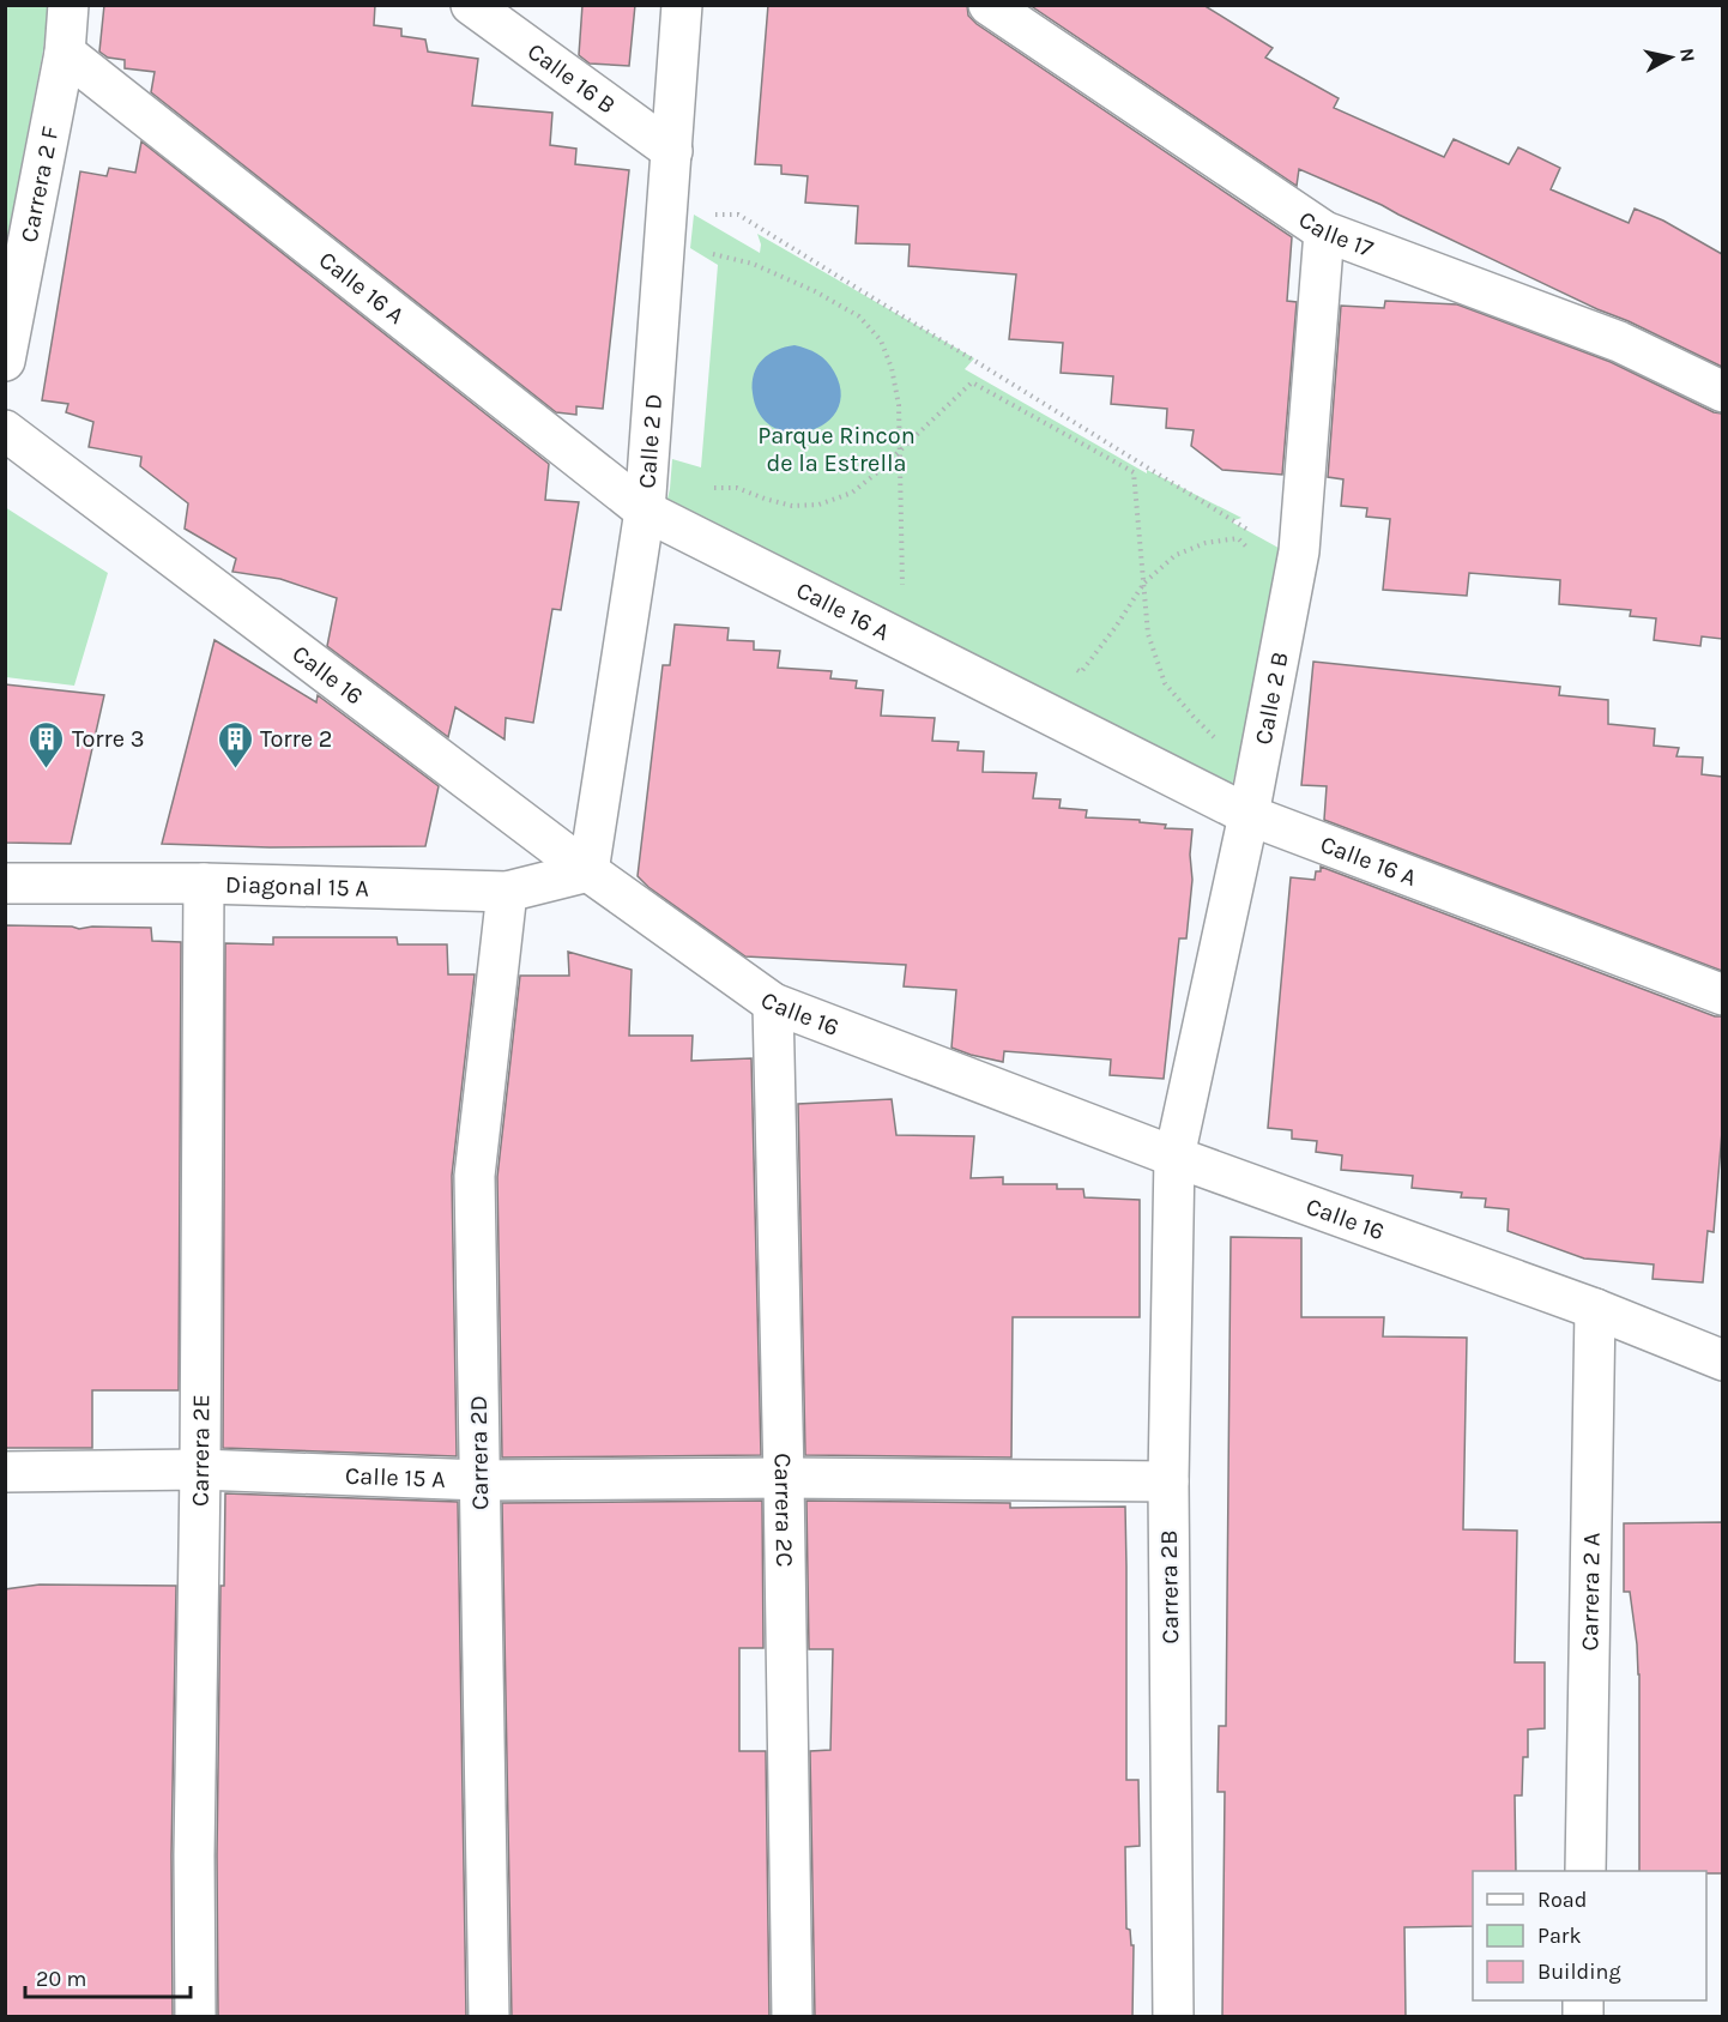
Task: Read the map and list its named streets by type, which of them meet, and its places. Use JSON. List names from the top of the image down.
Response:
{
  "streets": {
    "street": [
      "Calle 16 B",
      "Carrera 2 F",
      "Calle 17",
      "Calle 16 A",
      "Calle 2 D",
      "Calle 16",
      "Calle 2 B",
      "Diagonal 15 A",
      "Carrera 2E",
      "Carrera 2D",
      "Calle 15 A",
      "Carrera 2C",
      "Carrera 2B",
      "Carrera 2 A"
    ]
  },
  "crossings": [
    ["Calle 16 B", "Calle 2 D"],
    ["Carrera 2 F", "Calle 16 A"],
    ["Calle 17", "Calle 2 B"],
    ["Calle 16 A", "Calle 2 D"],
    ["Calle 16 A", "Calle 2 B"],
    ["Calle 2 D", "Calle 16"],
    ["Calle 2 D", "Diagonal 15 A"],
    ["Calle 16", "Calle 2 B"],
    ["Calle 16", "Diagonal 15 A"],
    ["Calle 16", "Carrera 2C"],
    ["Calle 16", "Carrera 2B"],
    ["Calle 16", "Carrera 2 A"],
    ["Calle 2 B", "Carrera 2B"],
    ["Diagonal 15 A", "Carrera 2E"],
    ["Diagonal 15 A", "Carrera 2D"],
    ["Carrera 2E", "Calle 15 A"],
    ["Carrera 2D", "Calle 15 A"],
    ["Calle 15 A", "Carrera 2C"],
    ["Calle 15 A", "Carrera 2B"]
  ],
  "parks": ["Parque Rincon de la Estrella"],
  "places": {
    "building": ["Torre 3", "Torre 2"]
  },
  "legend": ["Road", "Park", "Building"],
  "scale_bar": "20 m",
  "north": "right"
}
